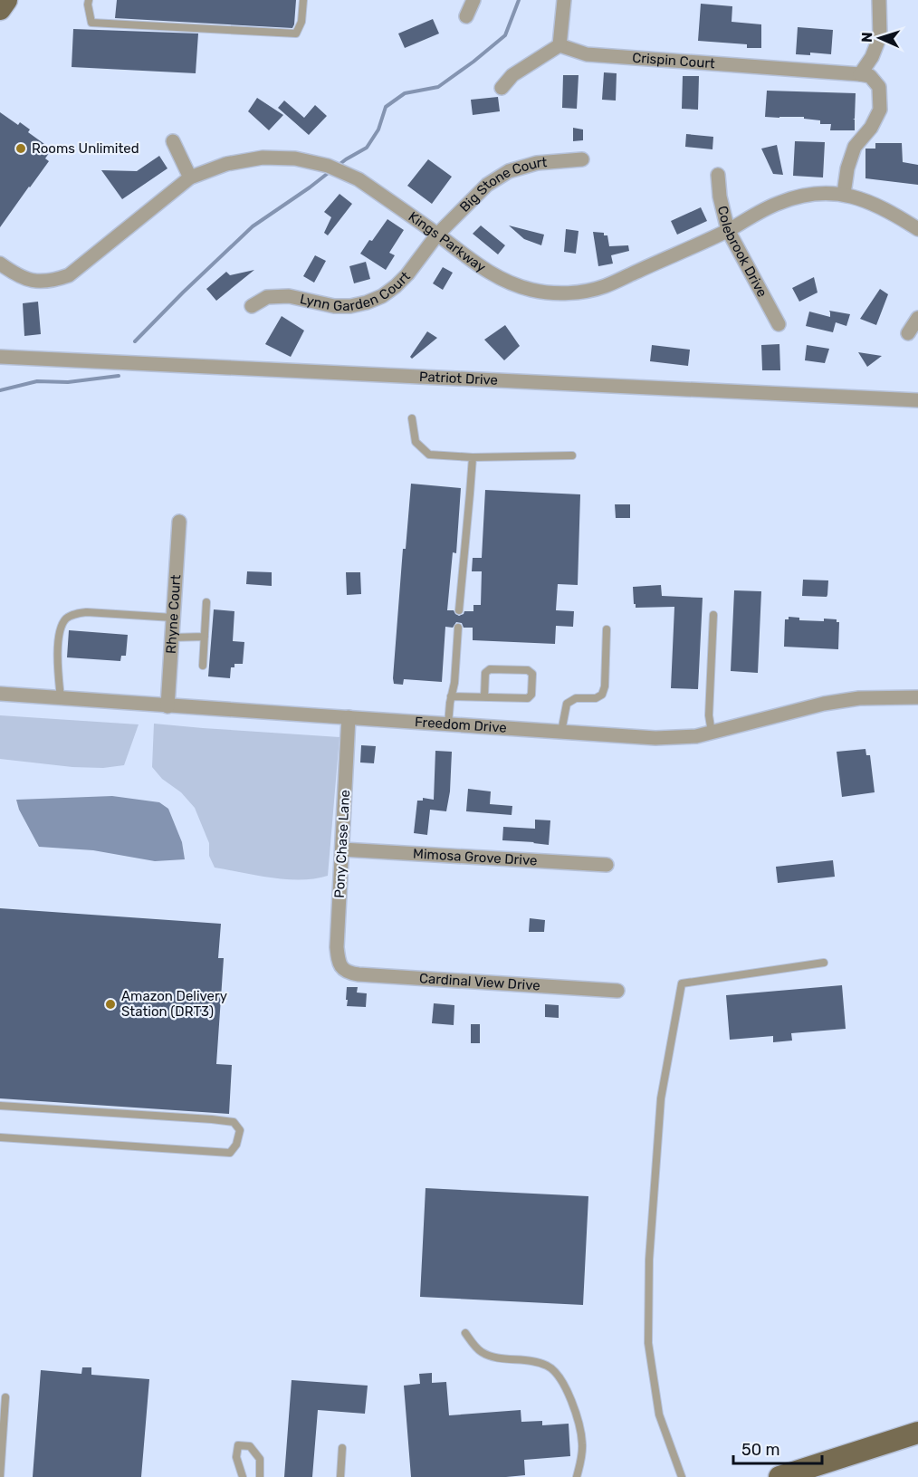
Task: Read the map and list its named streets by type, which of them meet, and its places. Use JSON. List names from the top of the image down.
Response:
{
  "streets": {
    "street": [
      "Crispin Court",
      "Big Stone Court",
      "Kings Parkway",
      "Colebrook Drive",
      "Lynn Garden Court",
      "Patriot Drive",
      "Rhyne Court",
      "Freedom Drive",
      "Pony Chase Lane",
      "Mimosa Grove Drive",
      "Cardinal View Drive"
    ]
  },
  "crossings": [
    ["Big Stone Court", "Kings Parkway"],
    ["Big Stone Court", "Lynn Garden Court"],
    ["Kings Parkway", "Colebrook Drive"],
    ["Kings Parkway", "Lynn Garden Court"],
    ["Rhyne Court", "Freedom Drive"],
    ["Freedom Drive", "Pony Chase Lane"],
    ["Pony Chase Lane", "Mimosa Grove Drive"],
    ["Pony Chase Lane", "Cardinal View Drive"]
  ],
  "places": ["Rooms Unlimited", "Amazon Delivery Station (DRT3)"],
  "scale_bar": "50 m",
  "north": "left"
}
